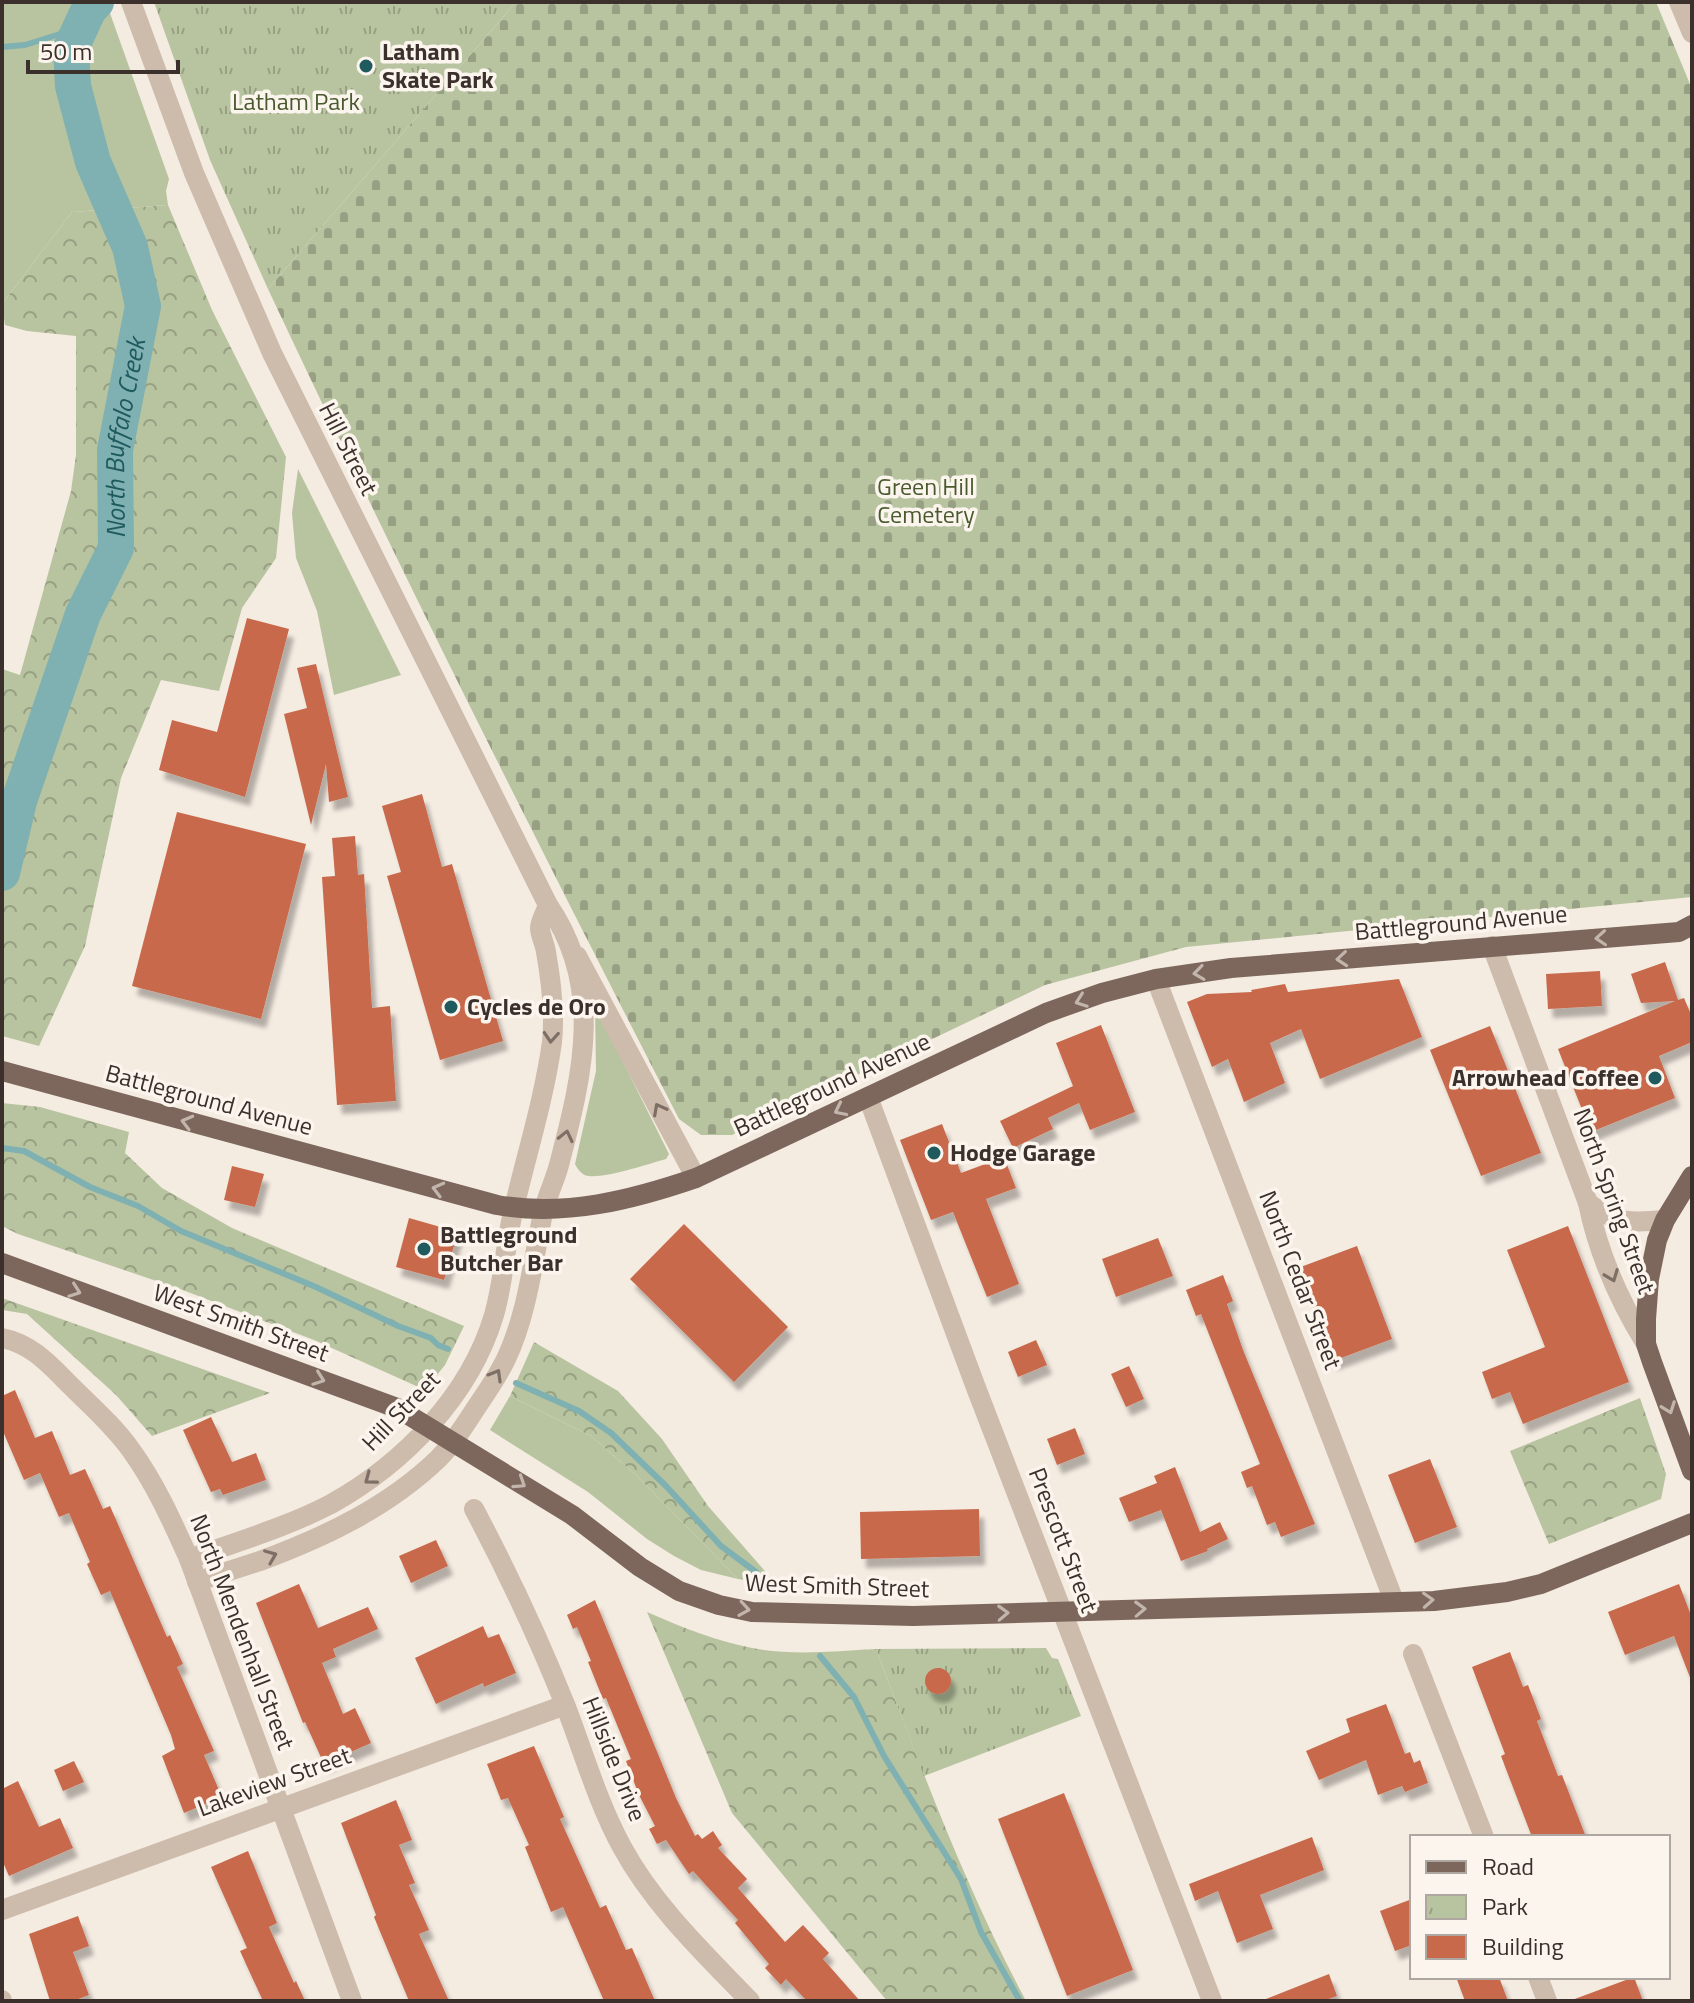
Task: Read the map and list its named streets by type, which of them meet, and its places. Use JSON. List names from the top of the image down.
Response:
{
  "streets": {
    "main road": ["Battleground Avenue", "North Spring Street", "West Smith Street"],
    "street": [
      "Hill Street",
      "North Cedar Street",
      "Prescott Street",
      "North Mendenhall Street",
      "Hillside Drive",
      "Lakeview Street"
    ]
  },
  "crossings": [
    ["Hill Street", "Battleground Avenue"],
    ["Hill Street", "West Smith Street"],
    ["Hill Street", "North Mendenhall Street"],
    ["Battleground Avenue", "North Spring Street"],
    ["Battleground Avenue", "North Cedar Street"],
    ["Battleground Avenue", "Prescott Street"],
    ["North Cedar Street", "West Smith Street"],
    ["West Smith Street", "Prescott Street"],
    ["North Mendenhall Street", "Lakeview Street"],
    ["Hillside Drive", "Lakeview Street"]
  ],
  "one_way": ["Battleground Avenue", "North Spring Street", "West Smith Street"],
  "water": ["North Buffalo Creek"],
  "parks": ["Latham Park", "Green Hill Cemetery"],
  "places": [
    "Latham Skate Park",
    "Cycles de Oro",
    "Arrowhead Coffee",
    "Hodge Garage",
    "Battleground Butcher Bar"
  ],
  "legend": ["Road", "Park", "Building"],
  "scale_bar": "50 m"
}
